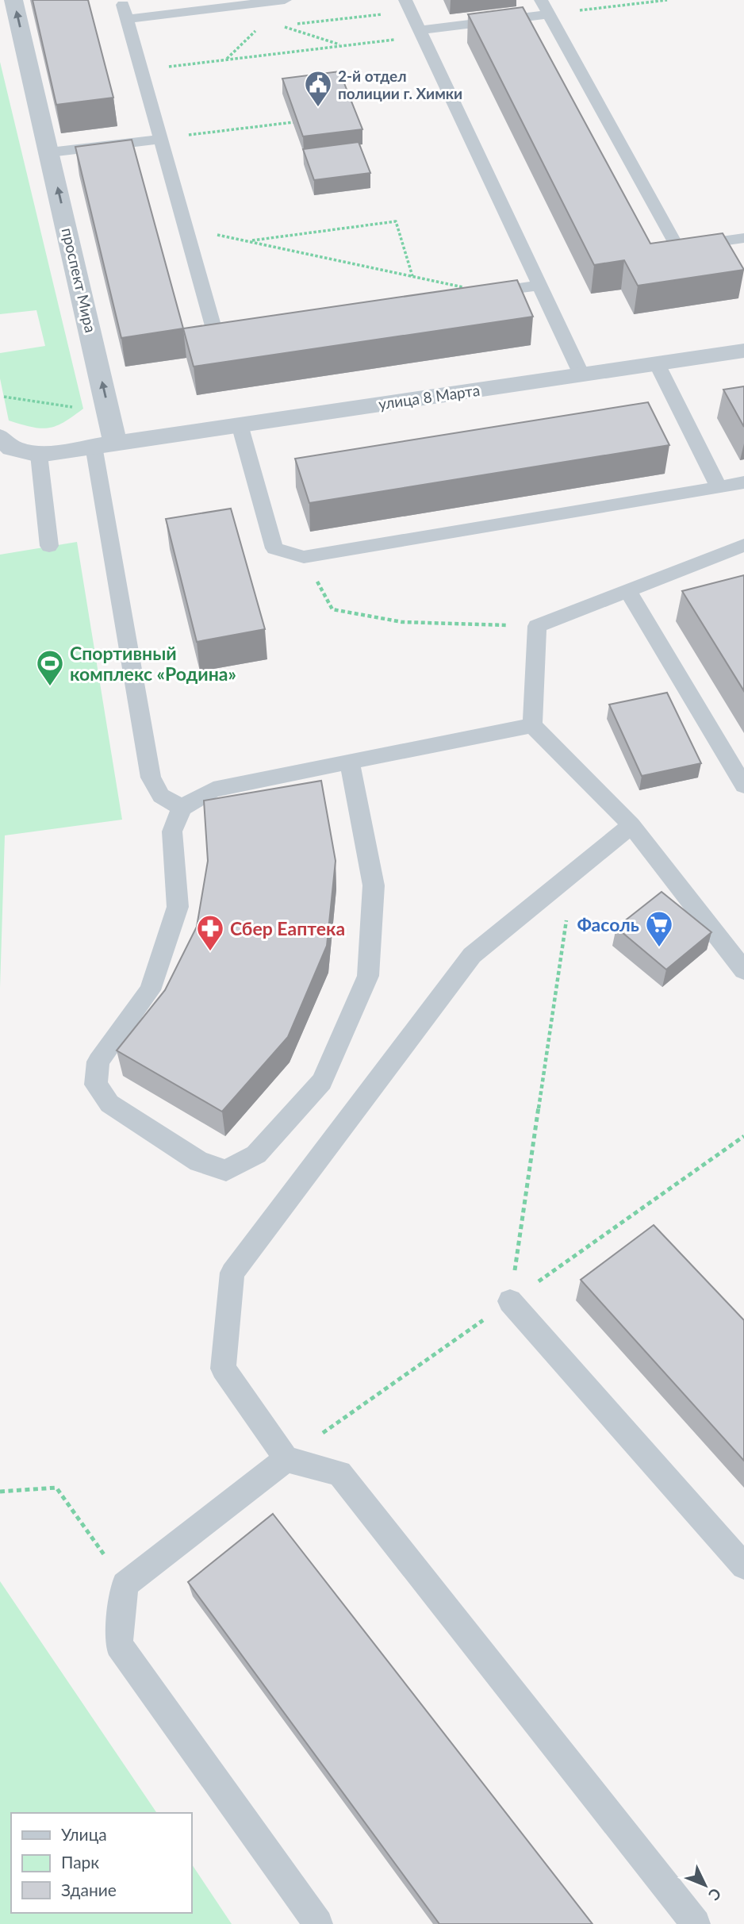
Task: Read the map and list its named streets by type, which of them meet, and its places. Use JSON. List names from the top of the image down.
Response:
{
  "streets": {
    "street": ["проспект Мира", "улица 8 Марта"]
  },
  "crossings": [
    ["проспект Мира", "улица 8 Марта"]
  ],
  "one_way": ["проспект Мира"],
  "places": {
    "public building": ["2-й отдел полиции г. Химки"],
    "sports": ["Спортивный комплекс «Родина»"],
    "supermarket": ["Фасоль"],
    "pharmacy": ["Сбер Еаптека"]
  },
  "legend": ["Улица", "Парк", "Здание"],
  "north": "bottom right"
}
